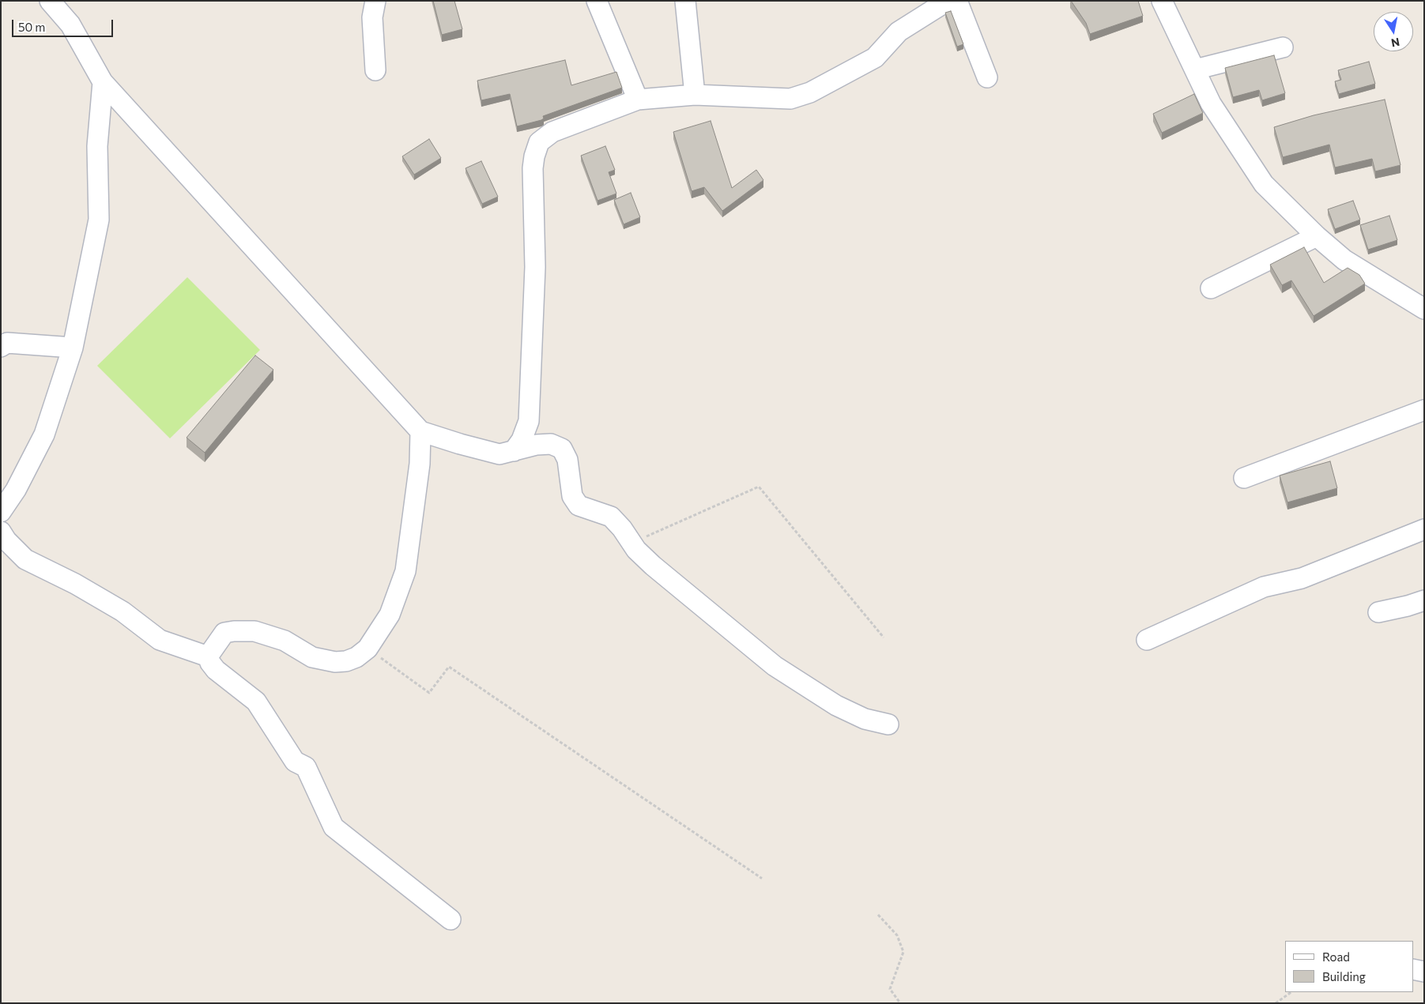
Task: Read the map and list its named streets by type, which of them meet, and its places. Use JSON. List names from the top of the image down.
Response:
{
  "legend": ["Road", "Building"],
  "scale_bar": "50 m",
  "north": "bottom"
}
